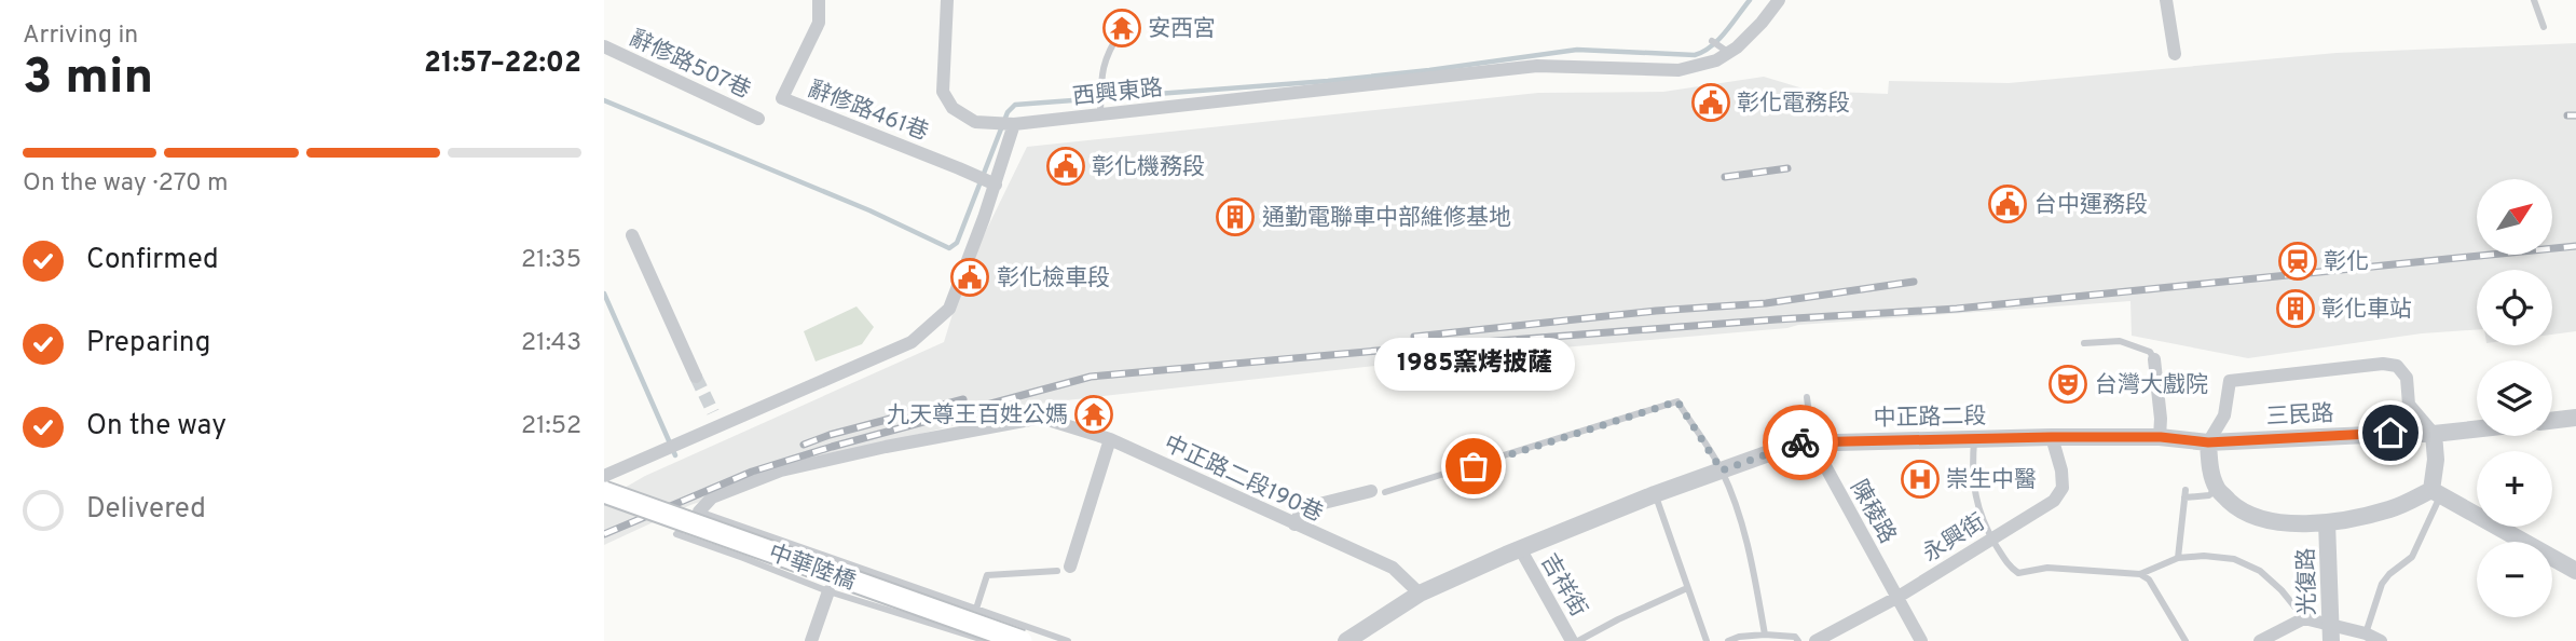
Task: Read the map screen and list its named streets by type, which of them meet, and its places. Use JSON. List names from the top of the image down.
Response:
{
  "streets": {
    "main road": ["中華陸橋"],
    "street": [
      "辭修路507巷",
      "西興東路",
      "辭修路461巷",
      "三民路",
      "中正路二段",
      "中正路二段190巷",
      "陳稜路",
      "永興街",
      "光復路",
      "吉祥街"
    ]
  },
  "crossings": [
    ["三民路", "中正路二段"],
    ["中正路二段", "中正路二段190巷"],
    ["中正路二段", "陳稜路"],
    ["中正路二段", "永興街"],
    ["中正路二段", "吉祥街"],
    ["陳稜路", "永興街"]
  ],
  "places": {
    "temple": ["安西宮", "九天尊王百姓公媽"],
    "public building": [
      "彰化電務段",
      "彰化機務段",
      "台中運務段",
      "彰化檢車段"
    ],
    "building": ["通勤電聯車中部維修基地", "彰化車站"],
    "station": ["彰化"],
    "theatre": ["台灣大戲院"],
    "other": ["1985窯烤披薩"],
    "hospital": ["崇生中醫"]
  },
  "north": "top right",
  "page": {
    "heading": ["3 min", "Arriving in", "21:57–22:02"],
    "bar": "On the way · 270 m",
    "map_buttons": ["+", "−"],
    "list": [
      ["Confirmed", "21:35"],
      ["Preparing", "21:43"],
      ["On the way", "21:52"],
      "Delivered"
    ],
    "bubble": "1985窯烤披薩"
  }
}
